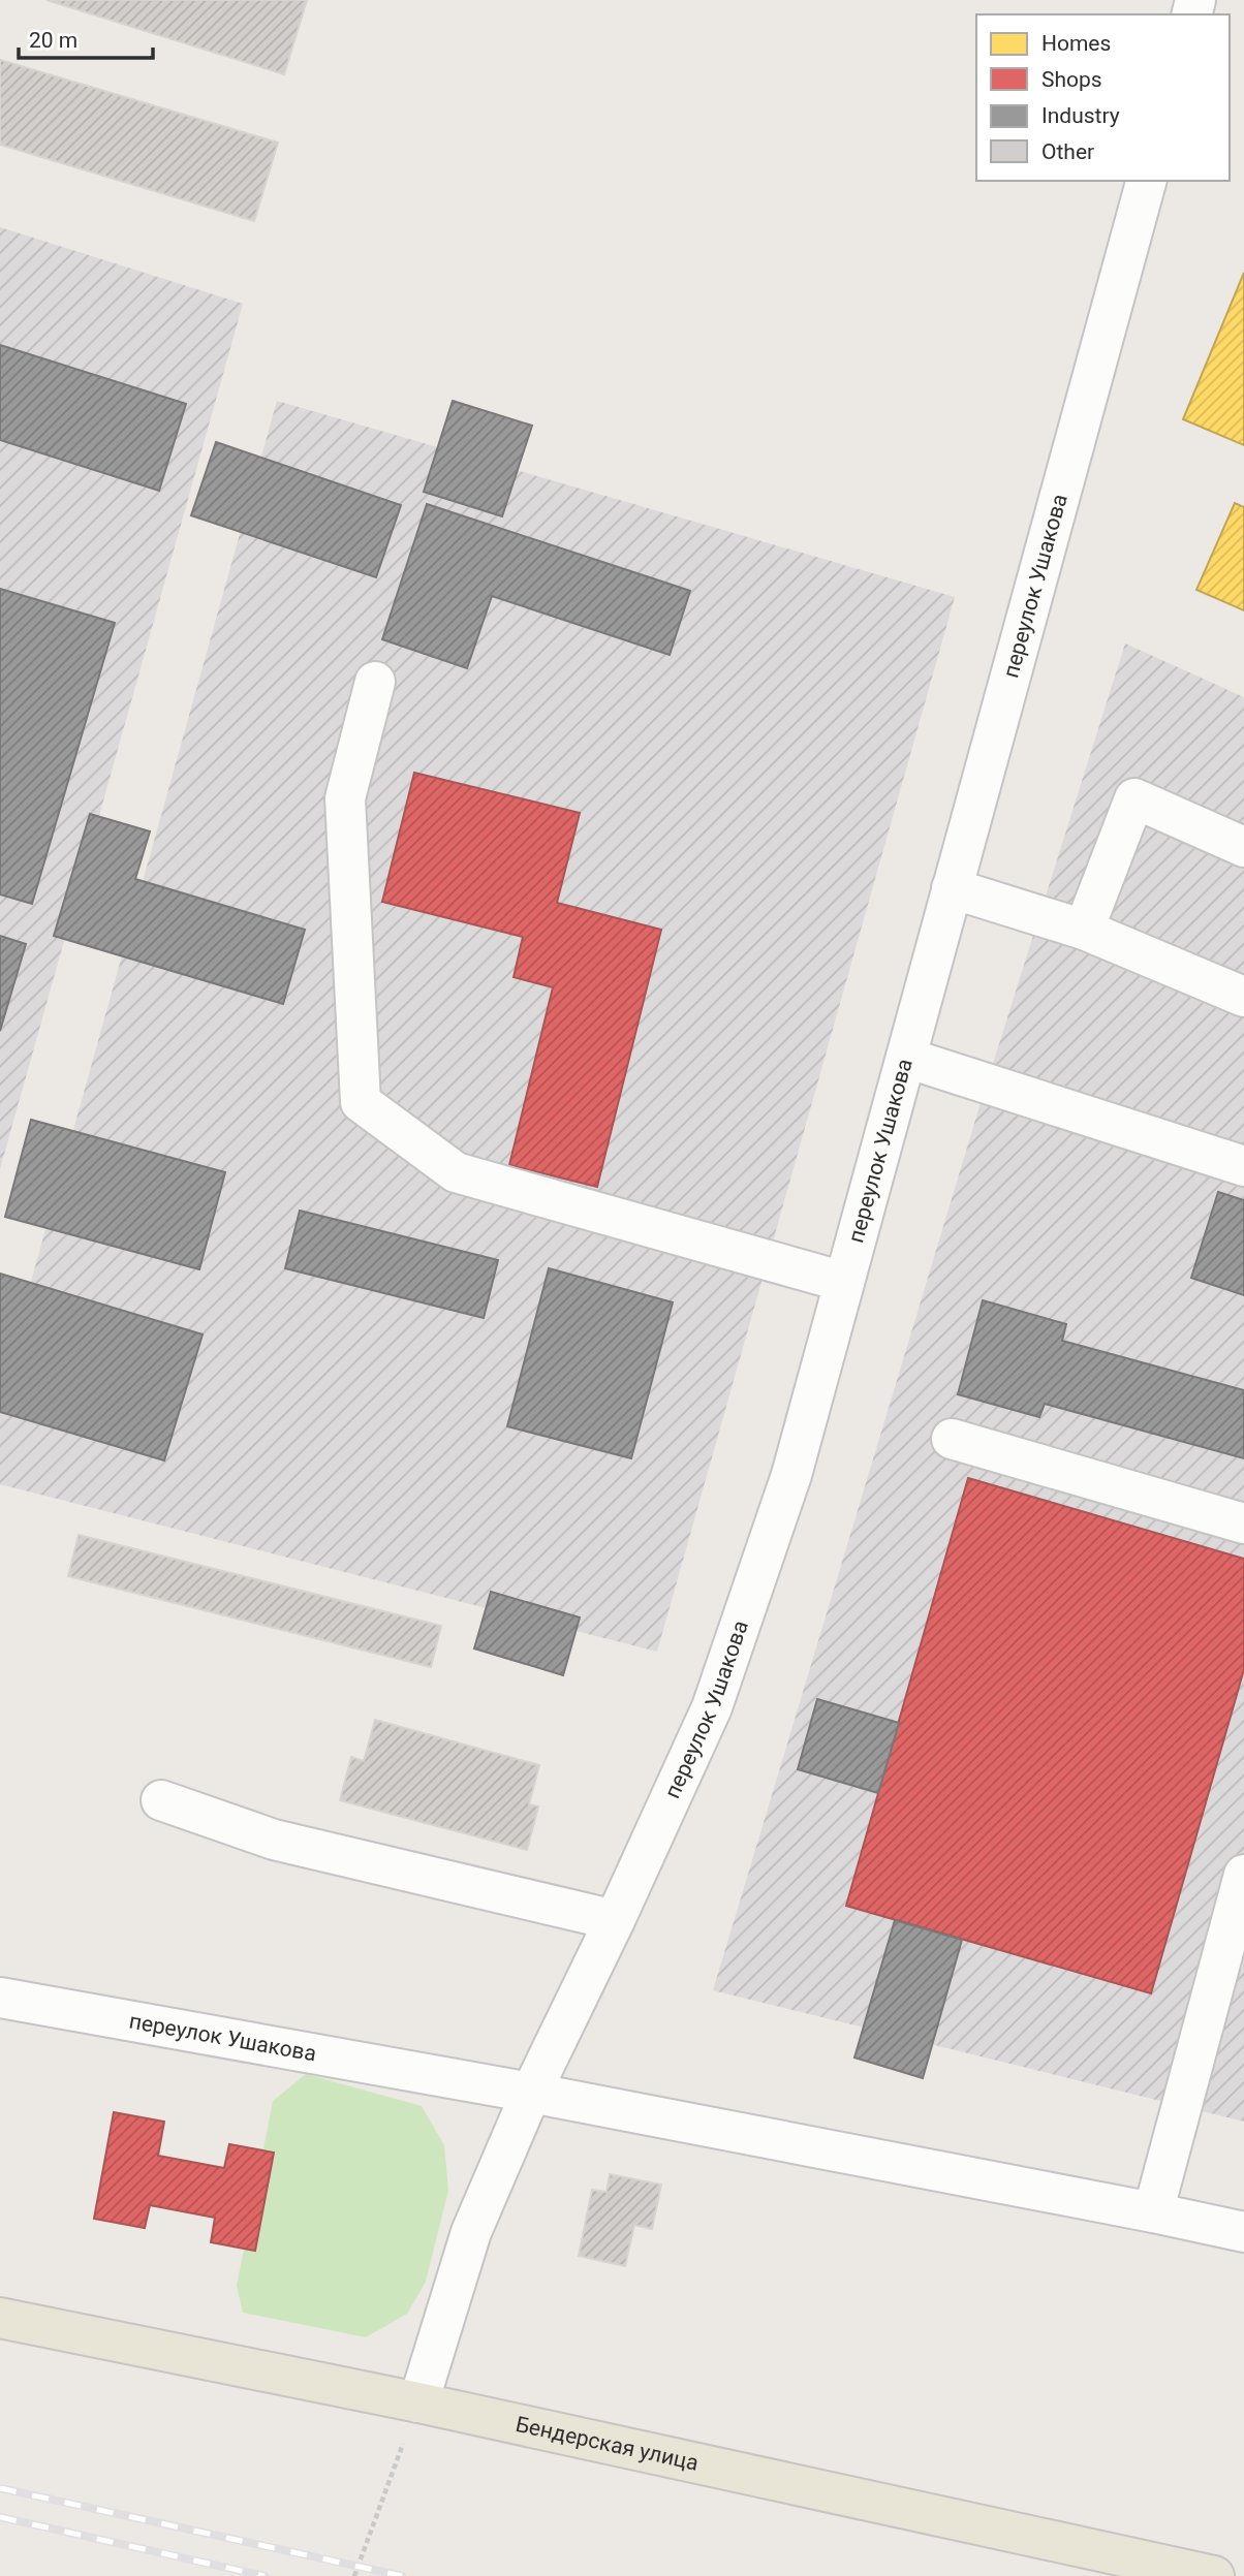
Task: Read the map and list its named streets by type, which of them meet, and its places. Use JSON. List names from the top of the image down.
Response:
{
  "streets": {
    "main road": ["Бендерская улица"],
    "street": ["переулок Ушакова"]
  },
  "crossings": [
    ["переулок Ушакова", "Бендерская улица"]
  ],
  "legend": [
    "Homes",
    "Shops",
    "Industry",
    "Other"
  ],
  "scale_bar": "20 m"
}
